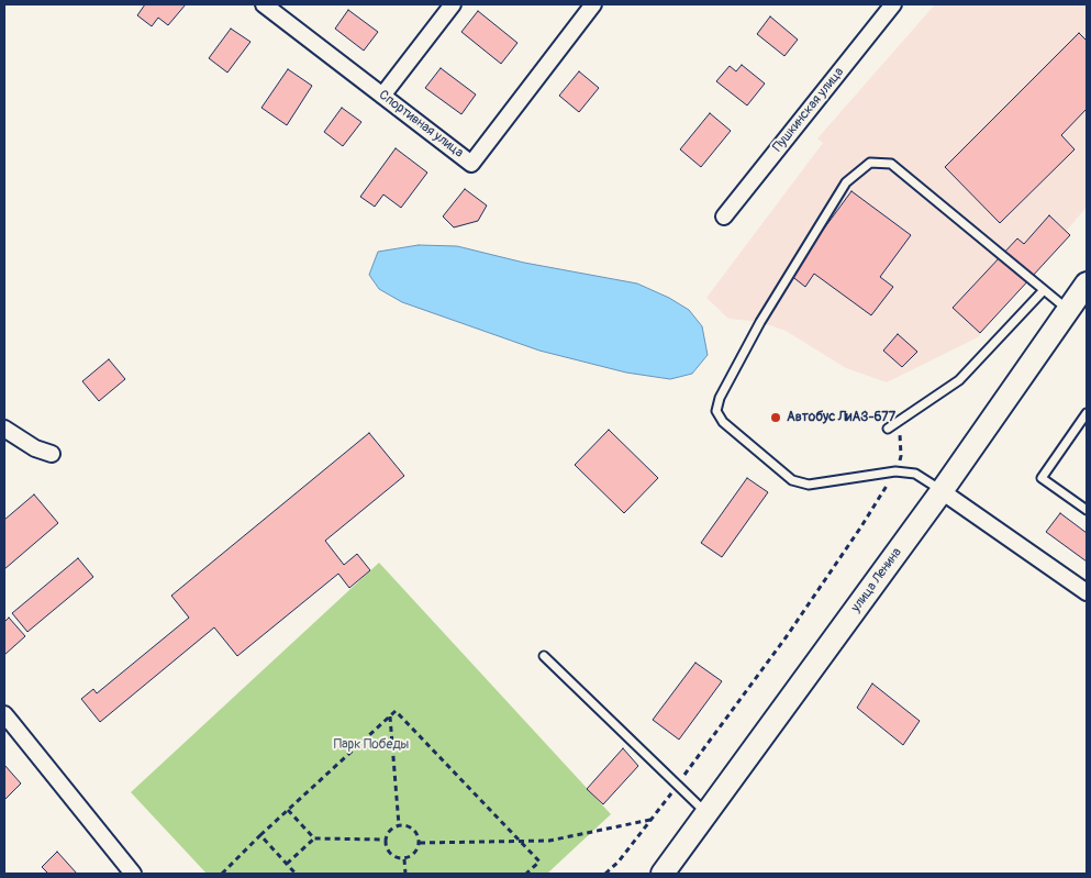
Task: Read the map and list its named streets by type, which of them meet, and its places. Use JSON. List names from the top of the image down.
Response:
{
  "streets": {
    "main road": ["улица Ленина"],
    "street": ["Пушкинская улица", "Спортивная улица"]
  },
  "parks": ["Парк Победы"],
  "places": ["Автобус ЛиАЗ-677"]
}
